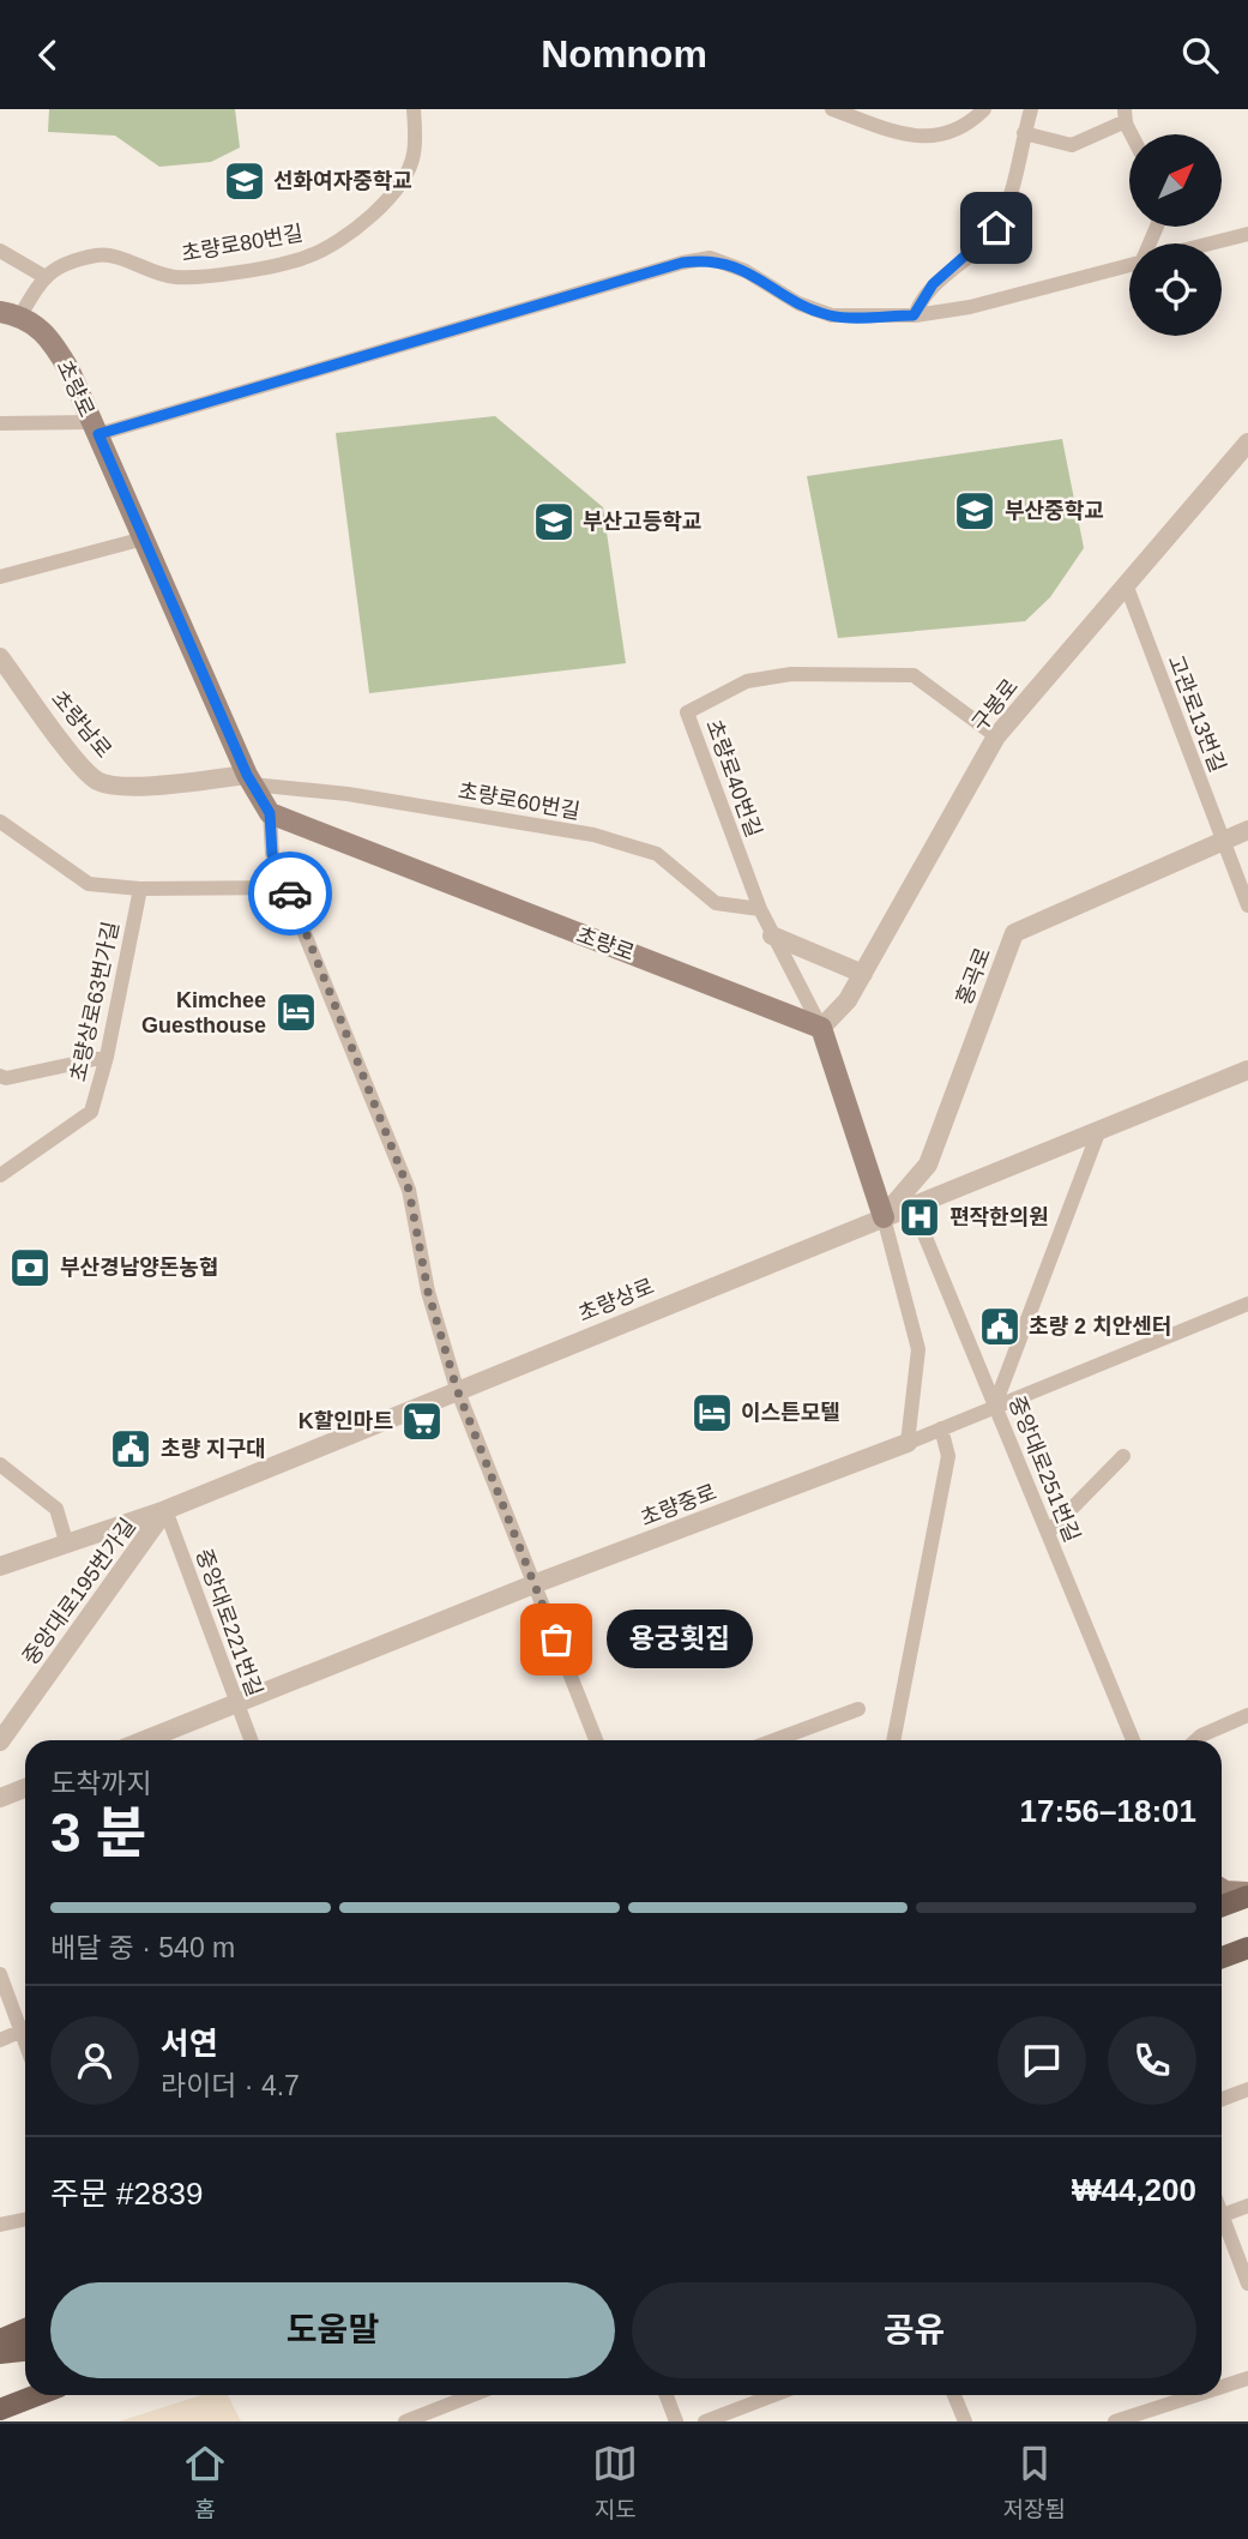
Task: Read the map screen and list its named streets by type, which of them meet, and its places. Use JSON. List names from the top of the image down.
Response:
{
  "streets": {
    "main road": ["초량로"],
    "street": [
      "초량로80번길",
      "구봉로",
      "고관로13번길",
      "초량남로",
      "초량로40번길",
      "초량로60번길",
      "홍곡로",
      "초량상로63번가길",
      "초량상로",
      "중앙대로251번길",
      "초량중로",
      "중앙대로195번가길",
      "중앙대로221번길"
    ]
  },
  "crossings": [
    ["초량로", "구봉로"],
    ["초량로", "초량남로"],
    ["초량로", "초량로40번길"],
    ["초량로", "초량로60번길"],
    ["구봉로", "고관로13번길"],
    ["구봉로", "초량로40번길"],
    ["고관로13번길", "홍곡로"],
    ["초량남로", "초량로60번길"],
    ["초량로40번길", "초량로60번길"],
    ["홍곡로", "초량상로"],
    ["초량상로", "중앙대로251번길"],
    ["초량상로", "중앙대로195번가길"],
    ["초량상로", "중앙대로221번길"],
    ["중앙대로251번길", "초량중로"],
    ["초량중로", "중앙대로221번길"],
    ["중앙대로195번가길", "중앙대로221번길"]
  ],
  "places": {
    "school or university": ["선화여자중학교", "부산중학교", "부산고등학교"],
    "hotel": ["Kimchee Guesthouse", "이스튼모텔"],
    "hospital": ["편작한의원"],
    "bank": ["부산경남양돈농협"],
    "public building": ["초량 2 치안센터", "초량 지구대"],
    "supermarket": ["K할인마트"],
    "other": ["용궁횟집"]
  },
  "north": "top right",
  "page": {
    "header": "Nomnom",
    "bubble": "용궁횟집",
    "heading": ["3 분", "도착까지", "17:56–18:01"],
    "panel": [
      "서연",
      "라이더 · 4.7",
      "주문 #2839",
      "₩44,200"
    ],
    "bar": "배달 중 · 540 m",
    "buttons": ["도움말", "공유"],
    "tabs": ["홈", "지도", "저장됨"]
  }
}
